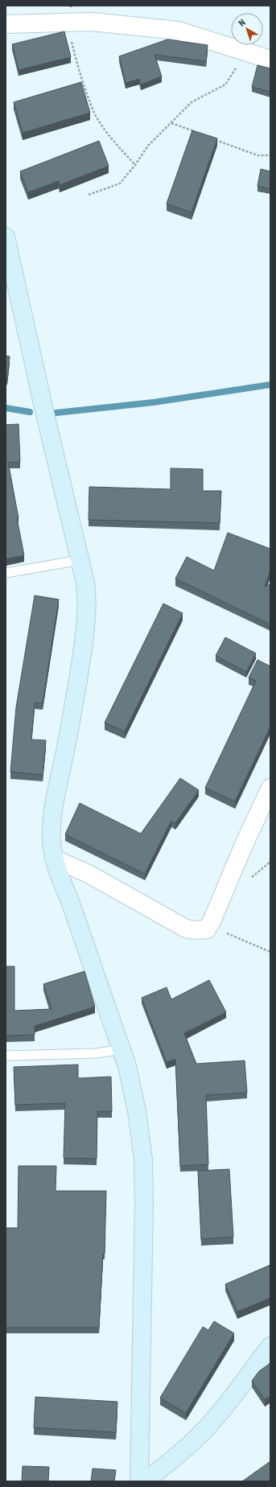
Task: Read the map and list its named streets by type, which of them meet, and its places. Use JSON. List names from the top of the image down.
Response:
{
  "north": "top left"
}
